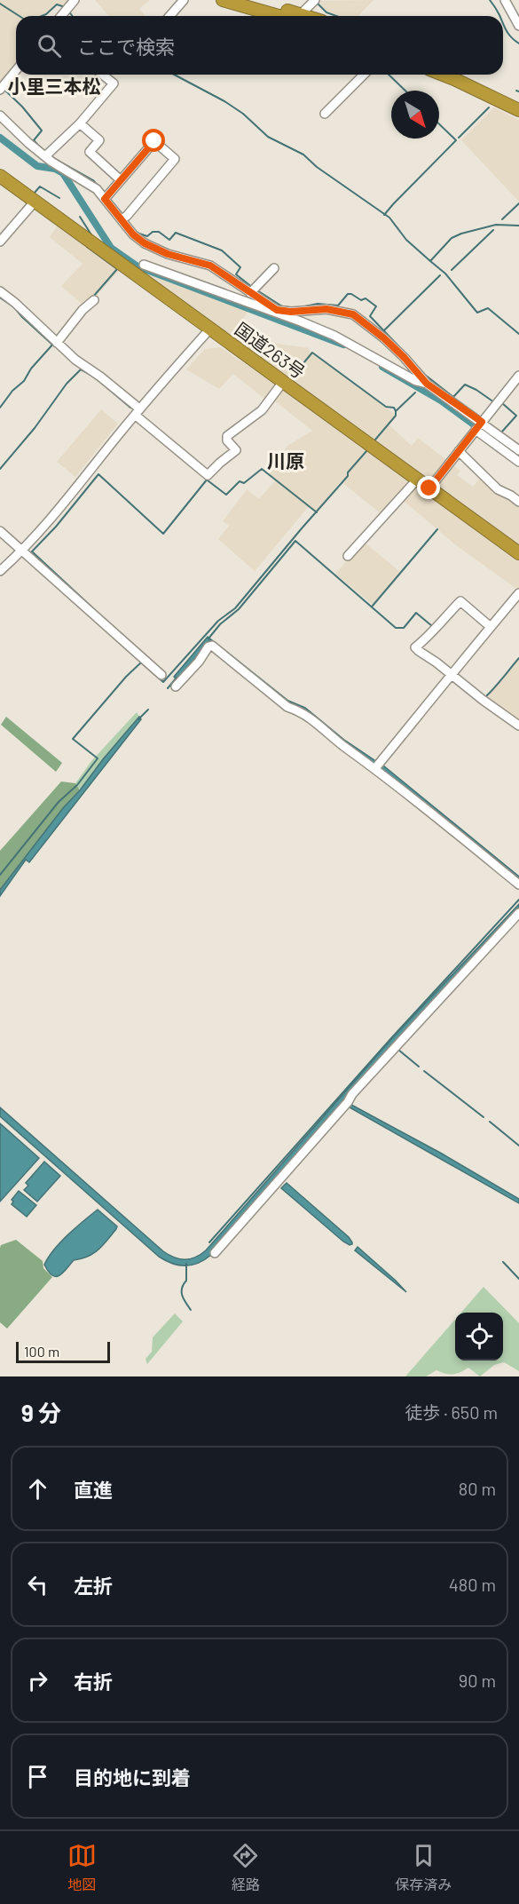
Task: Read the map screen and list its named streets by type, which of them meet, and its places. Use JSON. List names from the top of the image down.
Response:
{
  "streets": {
    "highway": ["国道263号"]
  },
  "districts": ["小里三本松", "川原"],
  "scale_bar": "100 m",
  "north": "bottom right",
  "page": {
    "search": "ここで検索",
    "scale": "100 m",
    "heading": ["9 分", "徒歩 · 650 m"],
    "list": [
      ["直進", "80 m"],
      ["左折", "480 m"],
      ["右折", "90 m"],
      "目的地に到着"
    ],
    "nav": ["地図", "経路", "保存済み"]
  }
}
